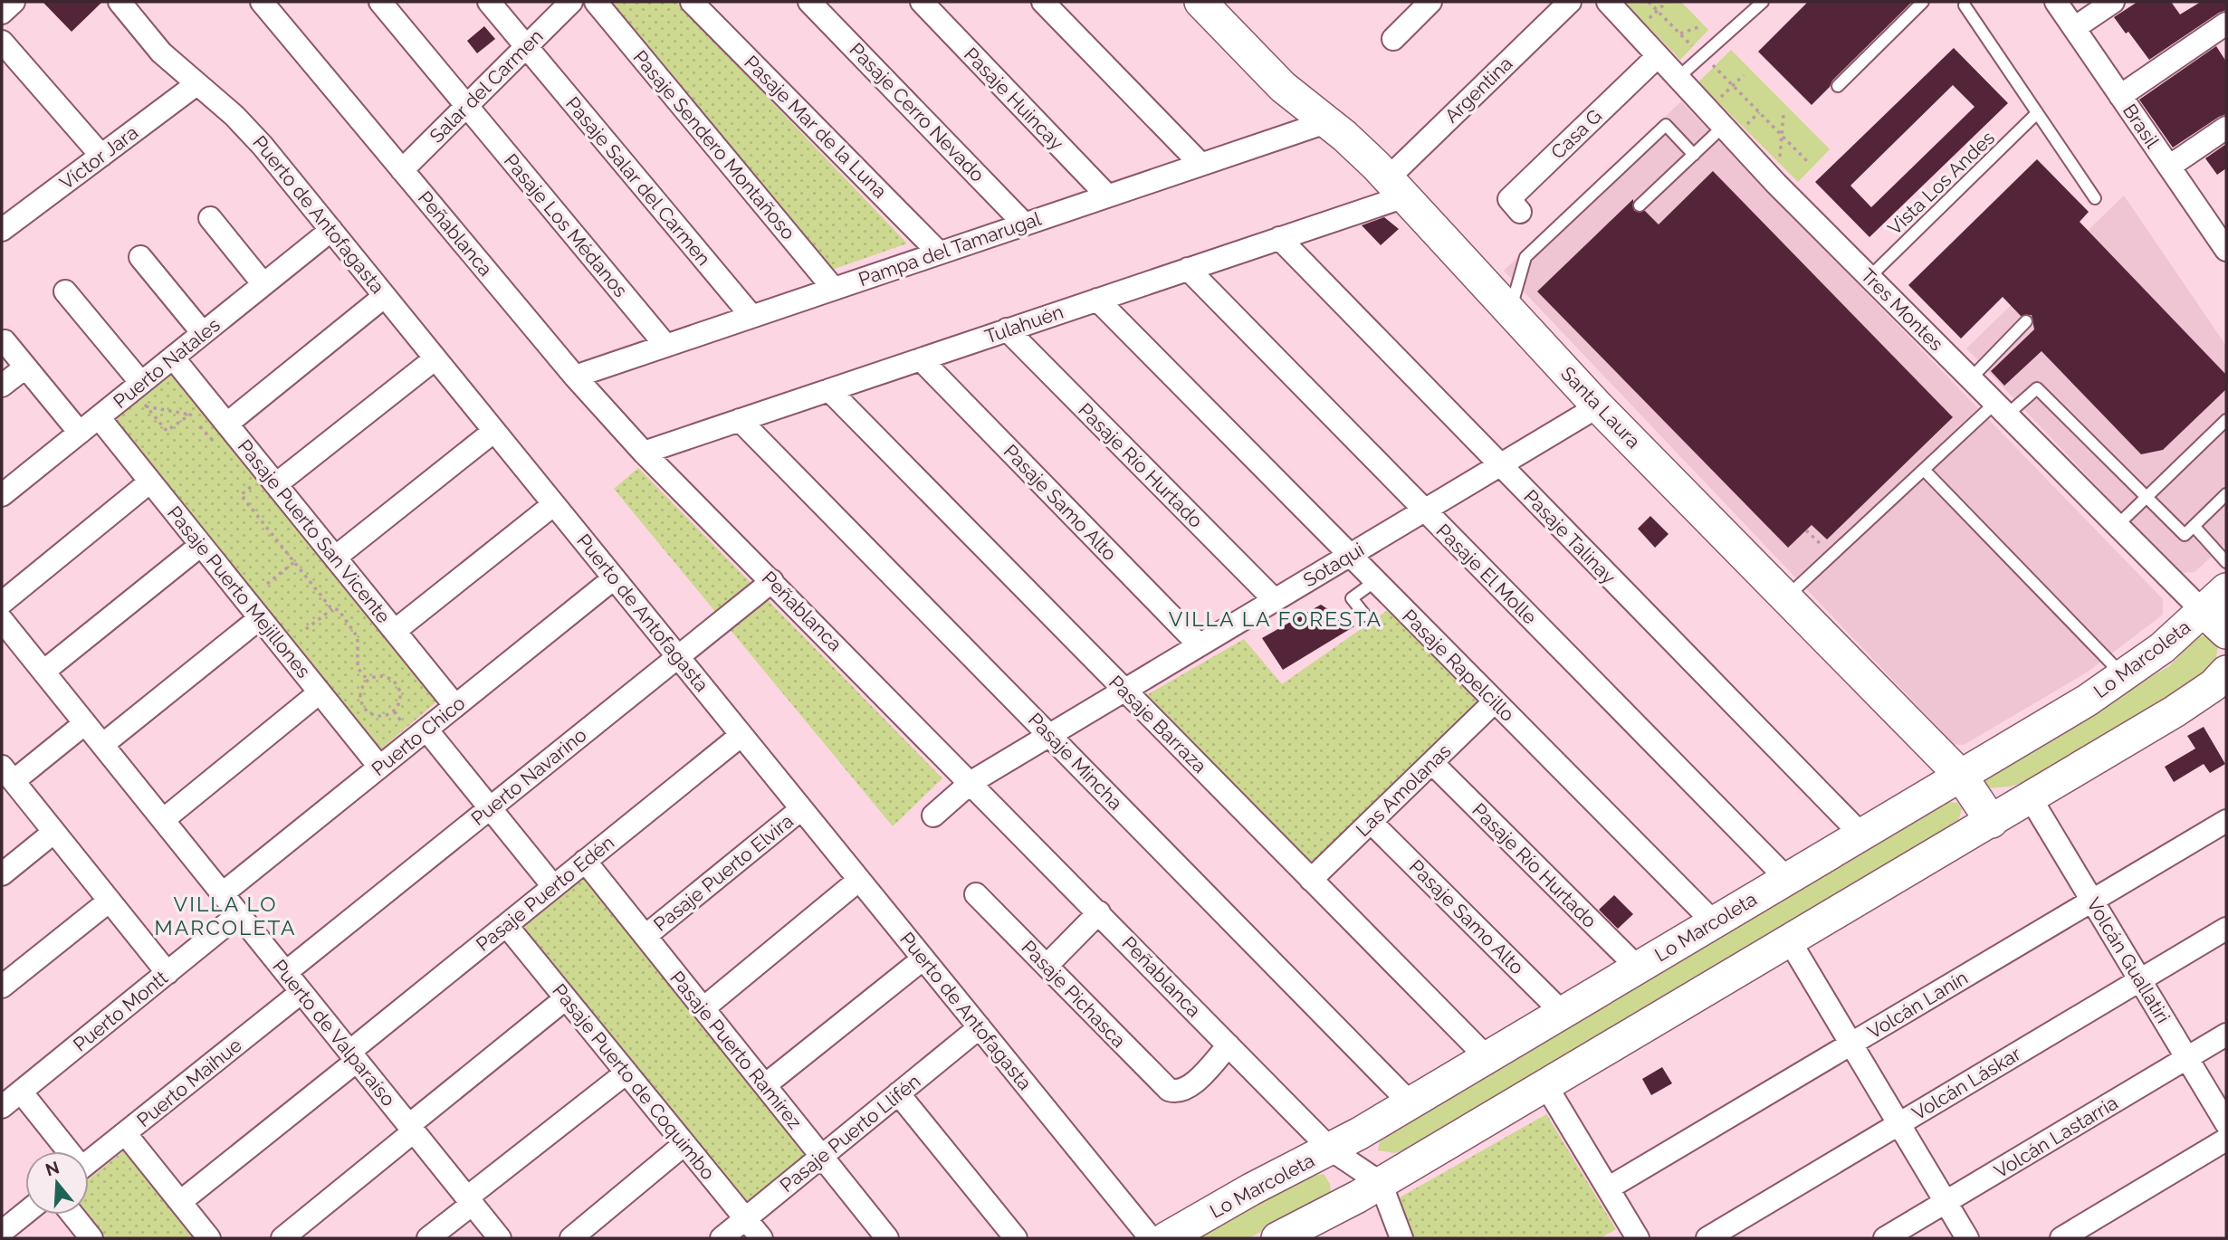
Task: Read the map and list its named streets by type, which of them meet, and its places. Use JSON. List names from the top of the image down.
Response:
{
  "streets": {
    "street": [
      "Salar del Carmen",
      "Argentina",
      "Pasaje Huincay",
      "Pasaje Cerro Nevado",
      "Brasil",
      "Pasaje Mar de la Luna",
      "Casa G",
      "Pasaje Sendero Montañoso",
      "Víctor Jara",
      "Pasaje Salar del Carmen",
      "Puerto de Antofagasta",
      "Pasaje Los Médanos",
      "Peñablanca",
      "Pampa del Tamarugal",
      "Tres Montes",
      "Tulahuén",
      "Puerto Natales",
      "Santa Laura",
      "Pasaje Río Hurtado",
      "Pasaje Samo Alto",
      "Pasaje Puerto San Vicente",
      "Pasaje Talinay",
      "Sotaqui",
      "Pasaje El Molle",
      "Pasaje Puerto Mejillones",
      "Lo Marcoleta",
      "Pasaje Rapelcillo",
      "Pasaje Barraza",
      "Puerto Chico",
      "Pasaje Mincha",
      "Puerto Navarino",
      "Las Amolanas",
      "Pasaje Puerto Elvira",
      "Pasaje Puerto Edén",
      "Volcán Guallatiri",
      "Pasaje Pichasca",
      "Volcán Lanín",
      "Puerto Montt",
      "Puerto de Valparaíso",
      "Pasaje Puerto Ramírez",
      "Pasaje Puerto de Coquimbo",
      "Puerto Maihue",
      "Volcán Láskar",
      "Pasaje Puerto Llifén",
      "Volcán Lastarria"
    ],
    "lane": ["Vista Los Andes"]
  },
  "crossings": [
    ["Salar del Carmen", "Pasaje Salar del Carmen"],
    ["Salar del Carmen", "Pasaje Los Médanos"],
    ["Salar del Carmen", "Peñablanca"],
    ["Argentina", "Tulahuén"],
    ["Argentina", "Santa Laura"],
    ["Pasaje Huincay", "Pampa del Tamarugal"],
    ["Pasaje Cerro Nevado", "Pampa del Tamarugal"],
    ["Pasaje Mar de la Luna", "Pampa del Tamarugal"],
    ["Casa G", "Tres Montes"],
    ["Pasaje Sendero Montañoso", "Pampa del Tamarugal"],
    ["Víctor Jara", "Puerto de Antofagasta"],
    ["Pasaje Salar del Carmen", "Pampa del Tamarugal"],
    ["Vista Los Andes", "Tres Montes"],
    ["Puerto de Antofagasta", "Puerto Natales"],
    ["Puerto de Antofagasta", "Puerto Chico"],
    ["Puerto de Antofagasta", "Puerto Navarino"],
    ["Puerto de Antofagasta", "Pasaje Puerto Elvira"],
    ["Puerto de Antofagasta", "Pasaje Puerto Edén"],
    ["Puerto de Antofagasta", "Pasaje Puerto Llifén"],
    ["Pasaje Los Médanos", "Pampa del Tamarugal"],
    ["Peñablanca", "Pampa del Tamarugal"],
    ["Peñablanca", "Tulahuén"],
    ["Peñablanca", "Sotaqui"],
    ["Peñablanca", "Lo Marcoleta"],
    ["Peñablanca", "Puerto Navarino"],
    ["Peñablanca", "Pasaje Pichasca"],
    ["Pampa del Tamarugal", "Santa Laura"],
    ["Tres Montes", "Lo Marcoleta"],
    ["Tulahuén", "Santa Laura"],
    ["Tulahuén", "Pasaje Río Hurtado"],
    ["Tulahuén", "Pasaje Samo Alto"],
    ["Tulahuén", "Pasaje Talinay"],
    ["Tulahuén", "Pasaje El Molle"],
    ["Tulahuén", "Pasaje Rapelcillo"],
    ["Tulahuén", "Pasaje Barraza"],
    ["Tulahuén", "Pasaje Mincha"],
    ["Puerto Natales", "Pasaje Puerto San Vicente"],
    ["Puerto Natales", "Pasaje Puerto Mejillones"],
    ["Santa Laura", "Sotaqui"],
    ["Santa Laura", "Lo Marcoleta"],
    ["Pasaje Río Hurtado", "Sotaqui"],
    ["Pasaje Río Hurtado", "Lo Marcoleta"],
    ["Pasaje Río Hurtado", "Las Amolanas"],
    ["Pasaje Samo Alto", "Sotaqui"],
    ["Pasaje Samo Alto", "Lo Marcoleta"],
    ["Pasaje Samo Alto", "Las Amolanas"],
    ["Pasaje Puerto San Vicente", "Puerto Chico"],
    ["Pasaje Talinay", "Sotaqui"],
    ["Pasaje Talinay", "Lo Marcoleta"],
    ["Sotaqui", "Pasaje El Molle"],
    ["Sotaqui", "Pasaje Rapelcillo"],
    ["Sotaqui", "Pasaje Barraza"],
    ["Sotaqui", "Pasaje Mincha"],
    ["Pasaje El Molle", "Lo Marcoleta"],
    ["Pasaje Puerto Mejillones", "Puerto Chico"],
    ["Lo Marcoleta", "Pasaje Rapelcillo"],
    ["Lo Marcoleta", "Pasaje Barraza"],
    ["Lo Marcoleta", "Pasaje Mincha"],
    ["Pasaje Rapelcillo", "Las Amolanas"],
    ["Pasaje Barraza", "Las Amolanas"],
    ["Puerto Chico", "Puerto de Valparaíso"],
    ["Puerto Navarino", "Puerto de Valparaíso"],
    ["Pasaje Puerto Elvira", "Pasaje Puerto Ramírez"],
    ["Pasaje Puerto Edén", "Puerto de Valparaíso"],
    ["Pasaje Puerto Edén", "Pasaje Puerto Ramírez"],
    ["Pasaje Puerto Edén", "Pasaje Puerto de Coquimbo"],
    ["Volcán Guallatiri", "Volcán Lanín"],
    ["Volcán Guallatiri", "Volcán Láskar"],
    ["Volcán Guallatiri", "Volcán Lastarria"],
    ["Puerto Montt", "Puerto de Valparaíso"],
    ["Puerto de Valparaíso", "Puerto Maihue"],
    ["Pasaje Puerto Ramírez", "Pasaje Puerto Llifén"],
    ["Pasaje Puerto de Coquimbo", "Pasaje Puerto Llifén"]
  ],
  "districts": ["VILLA LA FORESTA", "VILLA LO MARCOLETA"],
  "north": "top"
}
